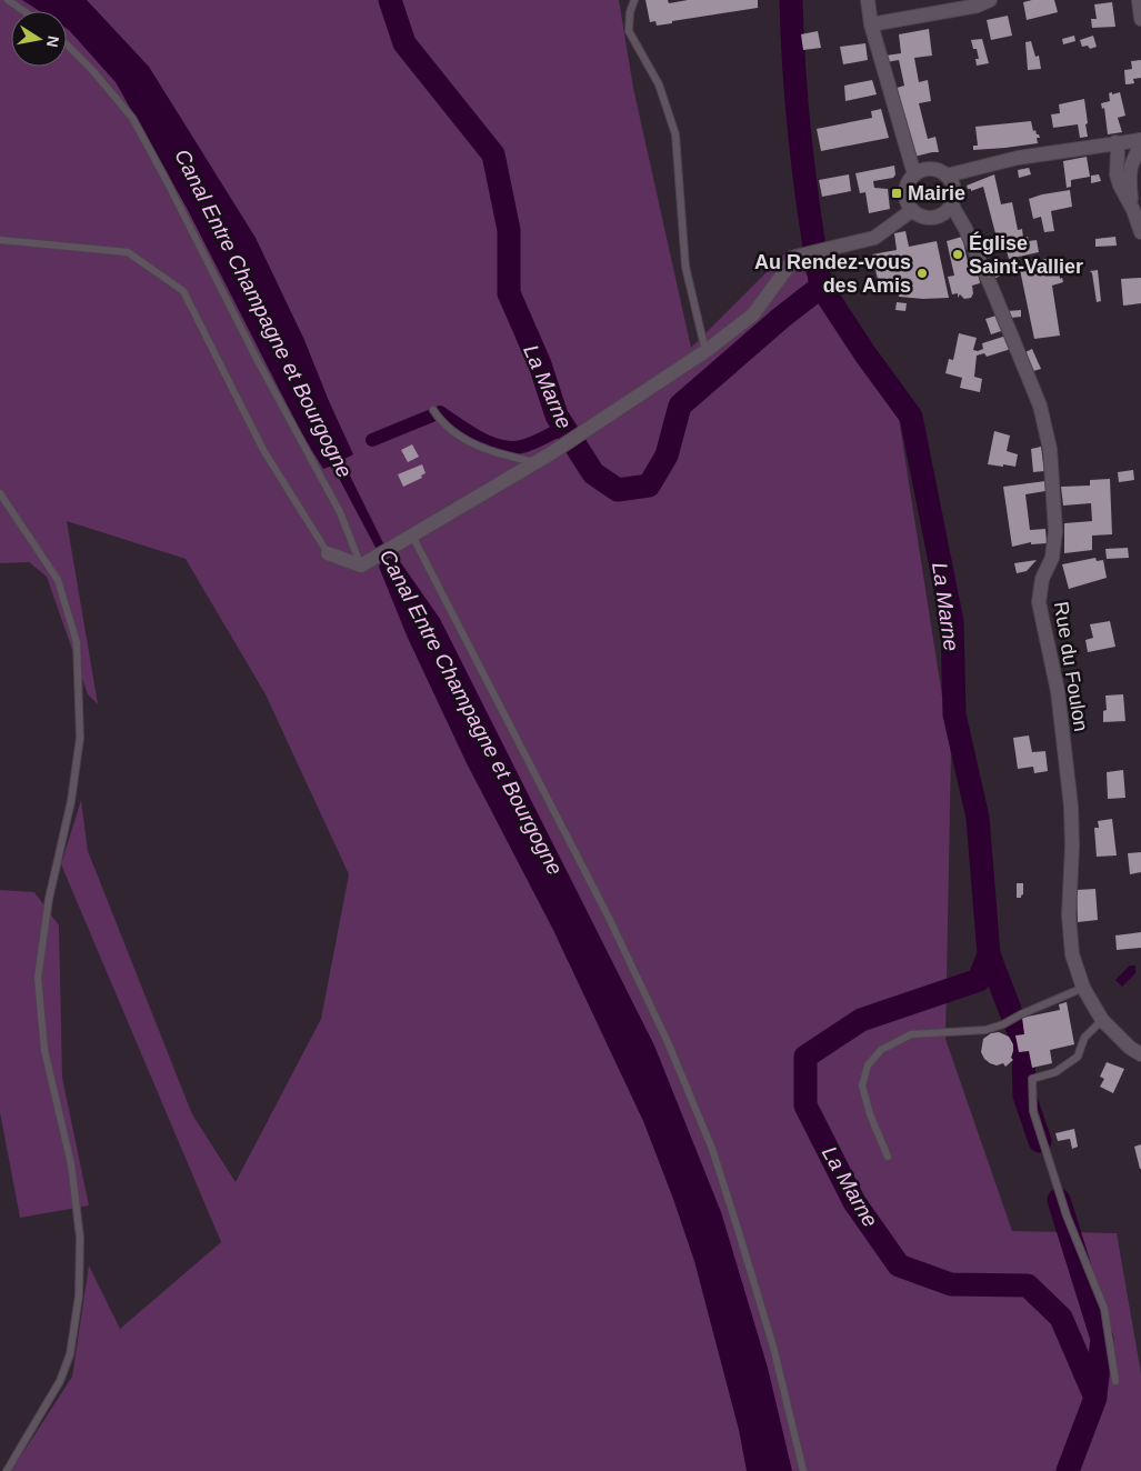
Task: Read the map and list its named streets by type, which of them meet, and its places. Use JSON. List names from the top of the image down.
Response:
{
  "streets": {
    "street": ["Rue du Foulon"]
  },
  "water": ["Canal Entre Champagne et Bourgogne", "La Marne"],
  "places": {
    "transit": ["Mairie"],
    "other": ["Église Saint-Vallier", "Au Rendez-vous des Amis"]
  },
  "north": "right"
}
